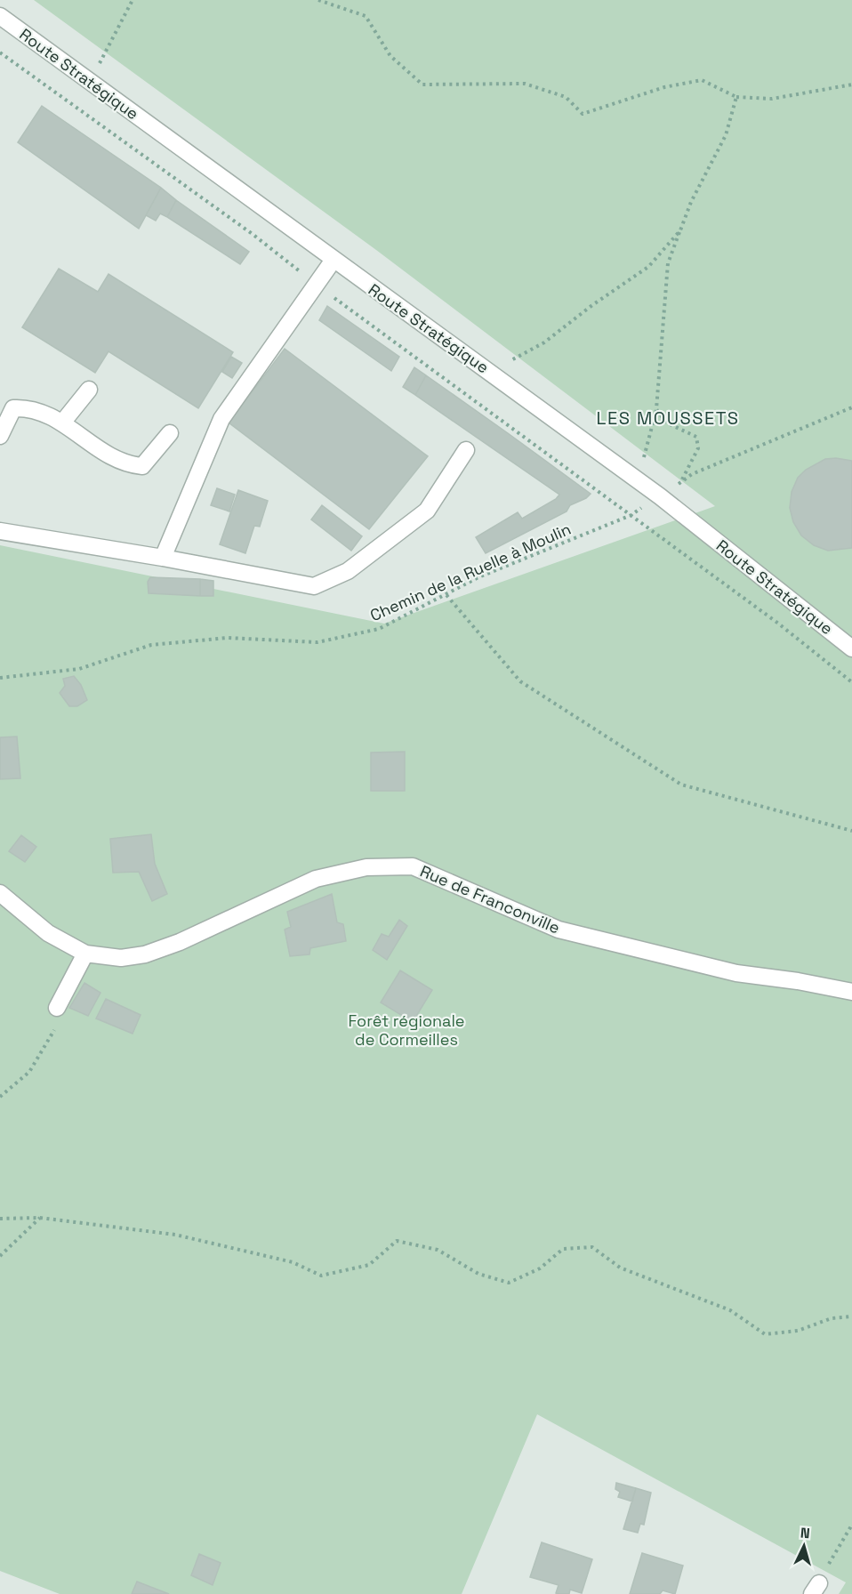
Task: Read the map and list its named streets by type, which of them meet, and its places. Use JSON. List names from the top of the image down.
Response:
{
  "streets": {
    "street": ["Route Stratégique", "Rue de Franconville"],
    "path": ["Chemin de la Ruelle à Moulin"]
  },
  "crossings": [
    ["Route Stratégique", "Chemin de la Ruelle à Moulin"]
  ],
  "districts": ["LES MOUSSETS"],
  "parks": ["Forêt régionale de Cormeilles"],
  "north": "top"
}
